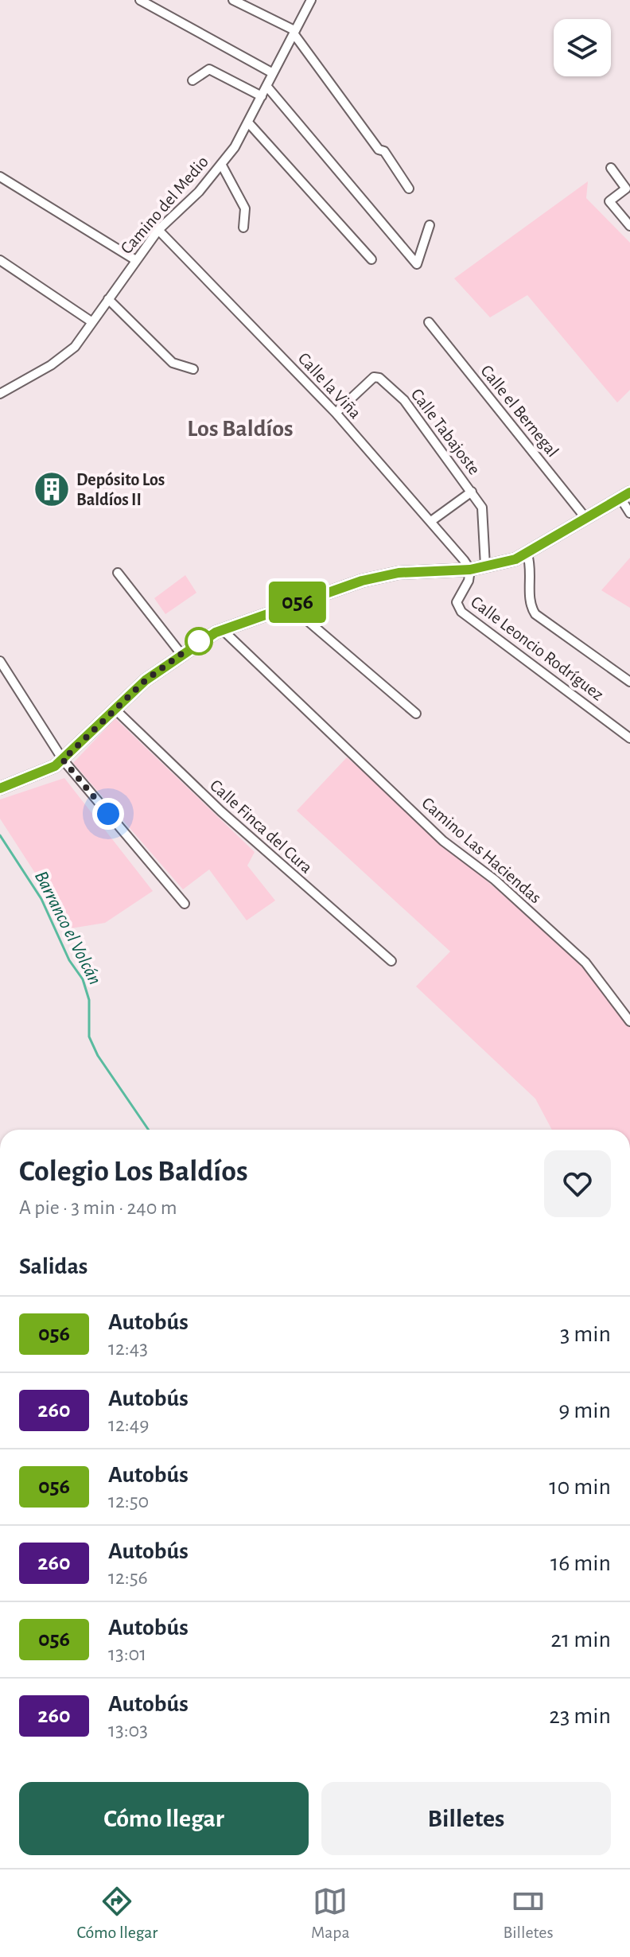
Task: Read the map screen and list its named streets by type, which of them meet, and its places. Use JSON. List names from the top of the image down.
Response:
{
  "streets": {
    "street": [
      "Camino del Medio",
      "Calle la Viña",
      "Calle el Bernegal",
      "Calle Tabajoste",
      "Calle Leoncio Rodríguez",
      "Calle Finca del Cura",
      "Camino Las Haciendas"
    ]
  },
  "crossings": [
    ["Camino del Medio", "Calle la Viña"],
    ["Calle la Viña", "Calle Tabajoste"],
    ["Calle la Viña", "Calle Leoncio Rodríguez"]
  ],
  "districts": ["Los Baldíos"],
  "water": ["Barranco el Volcán"],
  "places": {
    "building": ["Depósito Los Baldíos II"]
  },
  "lines": ["bus line 056"],
  "page": {
    "on_map": "056",
    "heading": [
      ["Colegio Los Baldíos", "A pie · 3 min · 240 m"],
      "Salidas"
    ],
    "list": [
      {
        "mark": "056",
        "name": "Autobús",
        "note": "12:43",
        "value": "3 min"
      },
      {
        "mark": "260",
        "name": "Autobús",
        "note": "12:49",
        "value": "9 min"
      },
      {
        "mark": "056",
        "name": "Autobús",
        "note": "12:50",
        "value": "10 min"
      },
      {
        "mark": "260",
        "name": "Autobús",
        "note": "12:56",
        "value": "16 min"
      },
      {
        "mark": "056",
        "name": "Autobús",
        "note": "13:01",
        "value": "21 min"
      },
      {
        "mark": "260",
        "name": "Autobús",
        "note": "13:03",
        "value": "23 min"
      }
    ],
    "buttons": ["Cómo llegar", "Billetes"],
    "tabs": ["Cómo llegar", "Mapa", "Billetes"]
  }
}
